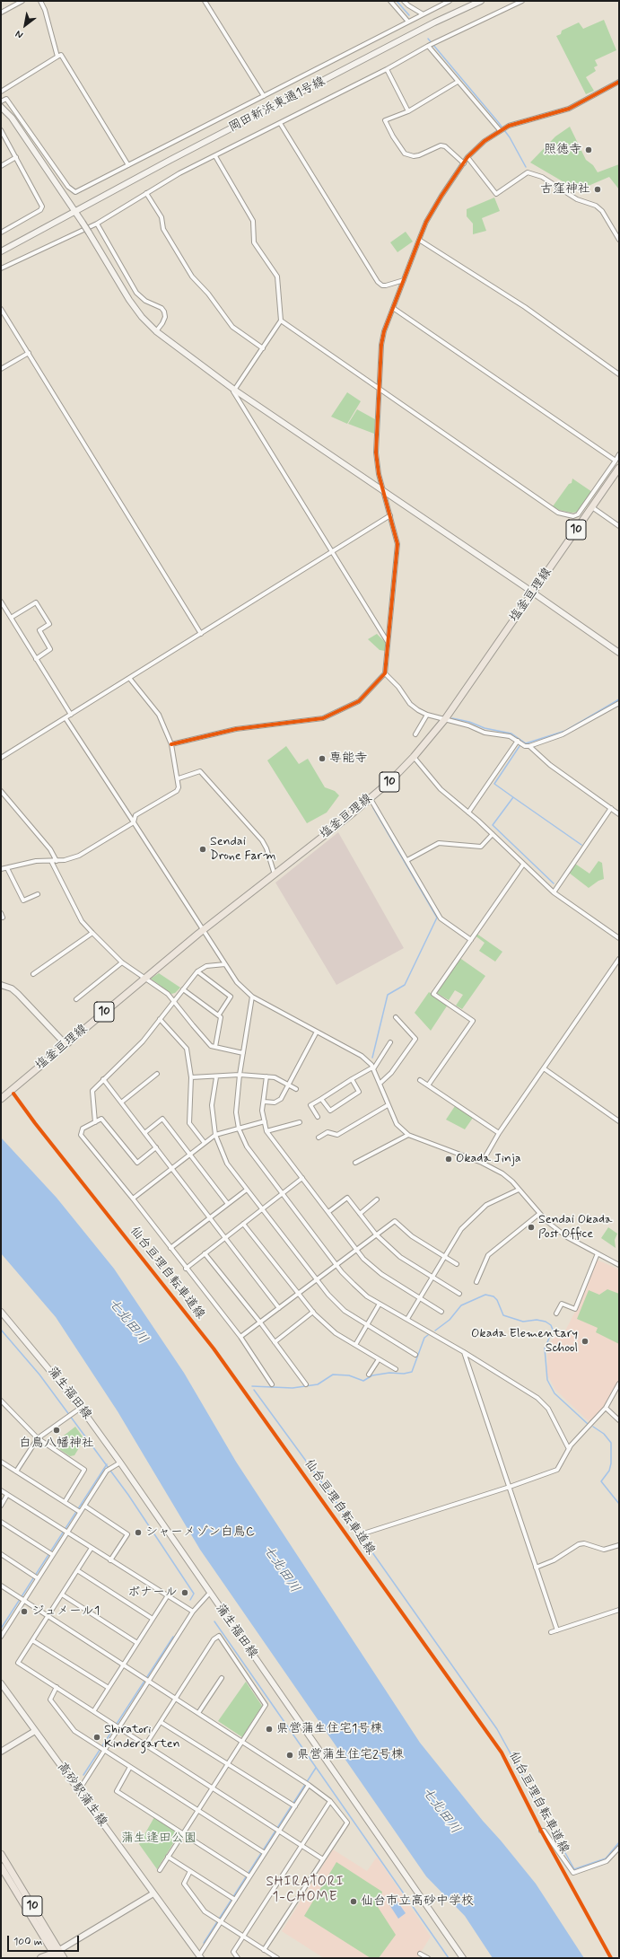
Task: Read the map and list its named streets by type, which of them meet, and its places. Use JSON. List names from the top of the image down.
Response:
{
  "streets": {
    "main road": ["10", "塩釜亘理線"],
    "street": ["岡田新浜東通1号線", "蒲生福田線", "高砂駅蒲生線"],
    "cycle path": ["仙台亘理自転車道線"]
  },
  "districts": ["SHIRATORI 1-CHOME"],
  "water": ["七北田川"],
  "parks": ["蒲生逢田公園"],
  "places": [
    "照徳寺",
    "古窪神社",
    "専能寺",
    "Sendai Drone Farm",
    "Okada Jinja",
    "Sendai Okada Post Office",
    "Okada Elementary School",
    "白鳥八幡神社",
    "シャーメゾン白鳥C",
    "ボナール",
    "ジュメール1",
    "県営蒲生住宅1号棟",
    "Shiratori Kindergarten",
    "県営蒲生住宅2号棟",
    "仙台市立高砂中学校"
  ],
  "scale_bar": "100 m",
  "north": "bottom left"
}
